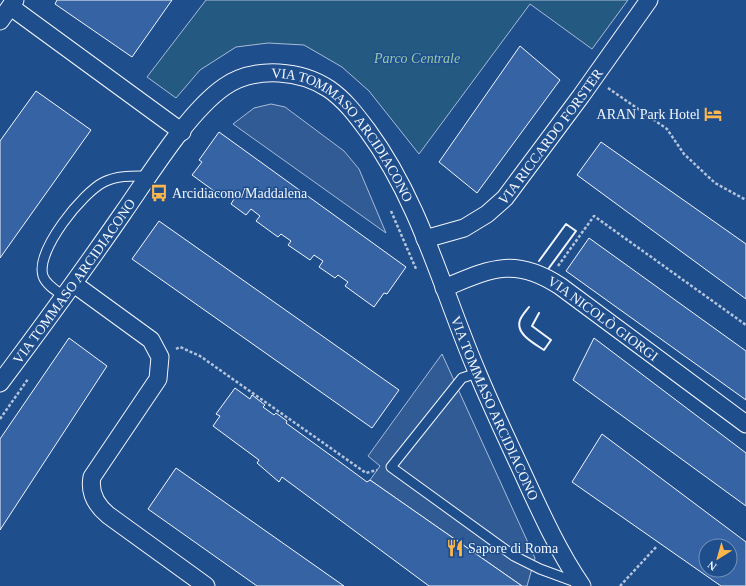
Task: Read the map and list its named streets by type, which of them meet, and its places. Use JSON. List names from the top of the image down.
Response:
{
  "streets": {
    "street": ["VIA RICCARDO FORSTER", "VIA TOMMASO ARCIDIACONO", "VIA NICOLÒ GIORGI"]
  },
  "crossings": [
    ["VIA RICCARDO FORSTER", "VIA TOMMASO ARCIDIACONO"],
    ["VIA TOMMASO ARCIDIACONO", "VIA NICOLÒ GIORGI"]
  ],
  "parks": ["Parco Centrale"],
  "places": {
    "hotel": ["ARAN Park Hotel"],
    "bus stop": ["Arcidiacono/Maddalena"],
    "restaurant": ["Sapore di Roma"]
  },
  "north": "bottom left"
}
